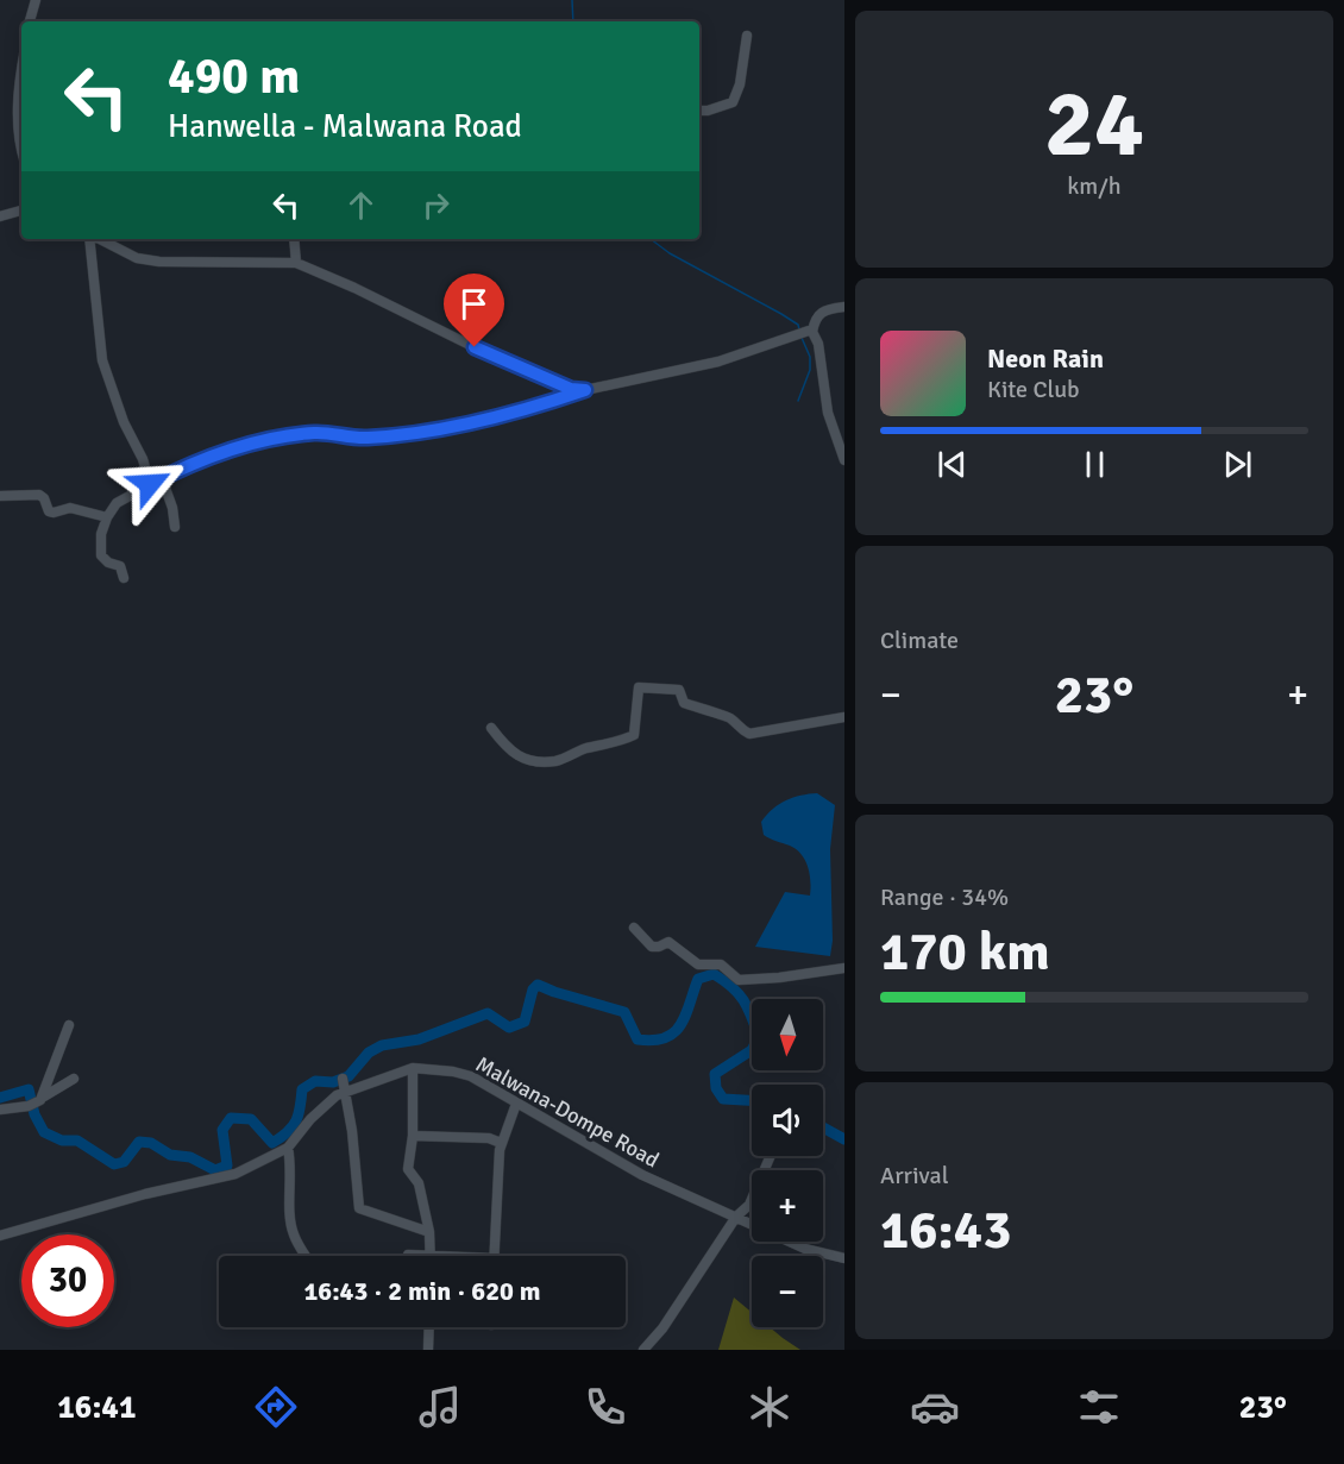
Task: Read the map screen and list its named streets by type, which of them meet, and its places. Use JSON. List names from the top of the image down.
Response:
{
  "streets": {
    "street": ["Malwana-Dompe Road"]
  },
  "north": "bottom",
  "page": {
    "tile": [
      ["24", "km/h"],
      "Climate",
      ["Range · 34%", "170 km"],
      ["Arrival", "16:43"]
    ],
    "turn": ["490 m", "Hanwella - Malwana Road"],
    "song": ["Neon Rain", "Kite Club"],
    "heat": ["−", "23°", "+"],
    "map_buttons": ["+", "−"],
    "limit": "30",
    "trip": "16:43 · 2 min · 620 m",
    "tabs": ["16:41", "23°"]
  }
}
